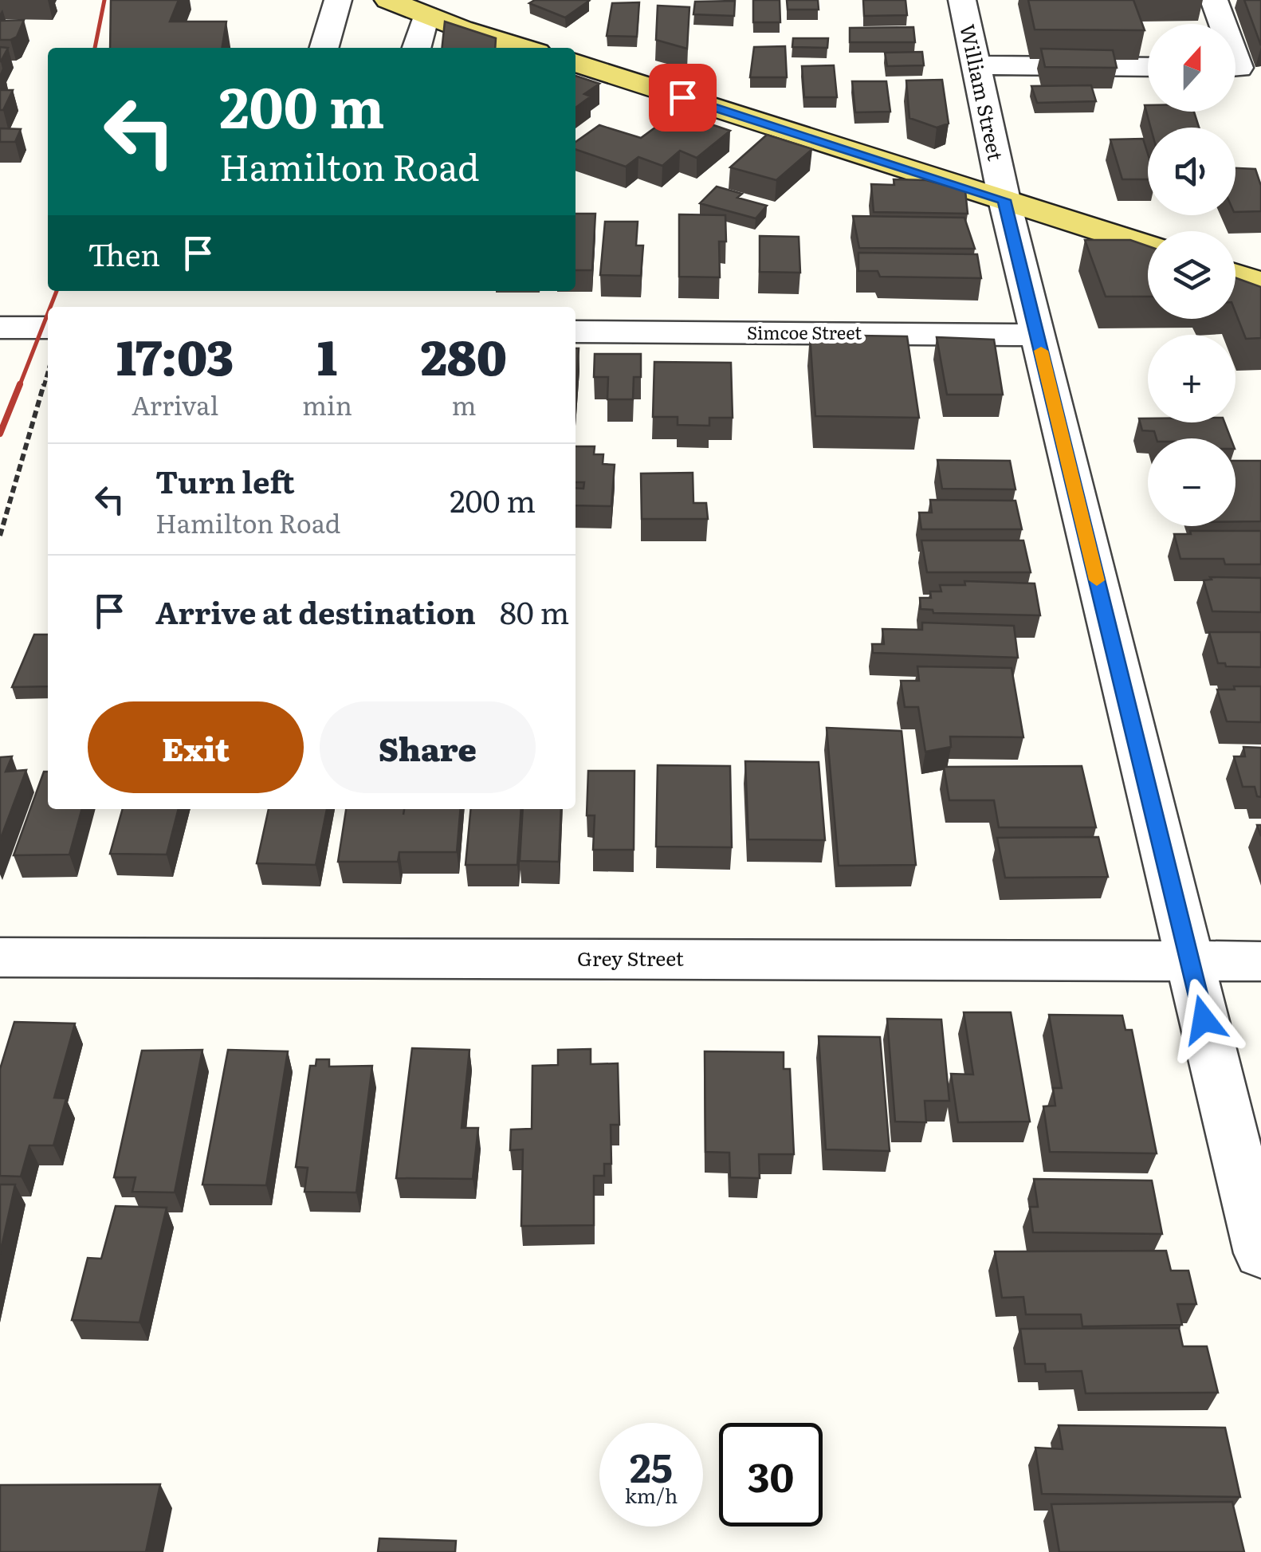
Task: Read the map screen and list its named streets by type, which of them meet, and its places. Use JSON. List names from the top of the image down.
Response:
{
  "streets": {
    "street": ["William Street", "Simcoe Street", "Grey Street"]
  },
  "crossings": [
    ["William Street", "Simcoe Street"],
    ["William Street", "Grey Street"]
  ],
  "north": "top",
  "page": {
    "map_buttons": ["+", "−"],
    "turn": ["200 m", "Hamilton Road"],
    "then": "Then",
    "eta": [
      "17:03",
      "Arrival",
      "1",
      "min",
      "280",
      "m"
    ],
    "list": [
      {
        "name": "Turn left",
        "note": "Hamilton Road",
        "value": "200 m"
      },
      {
        "name": "Arrive at destination",
        "value": "80 m"
      }
    ],
    "buttons": ["Exit", "Share"],
    "speed": "25 km/h",
    "limit": "30"
  }
}
